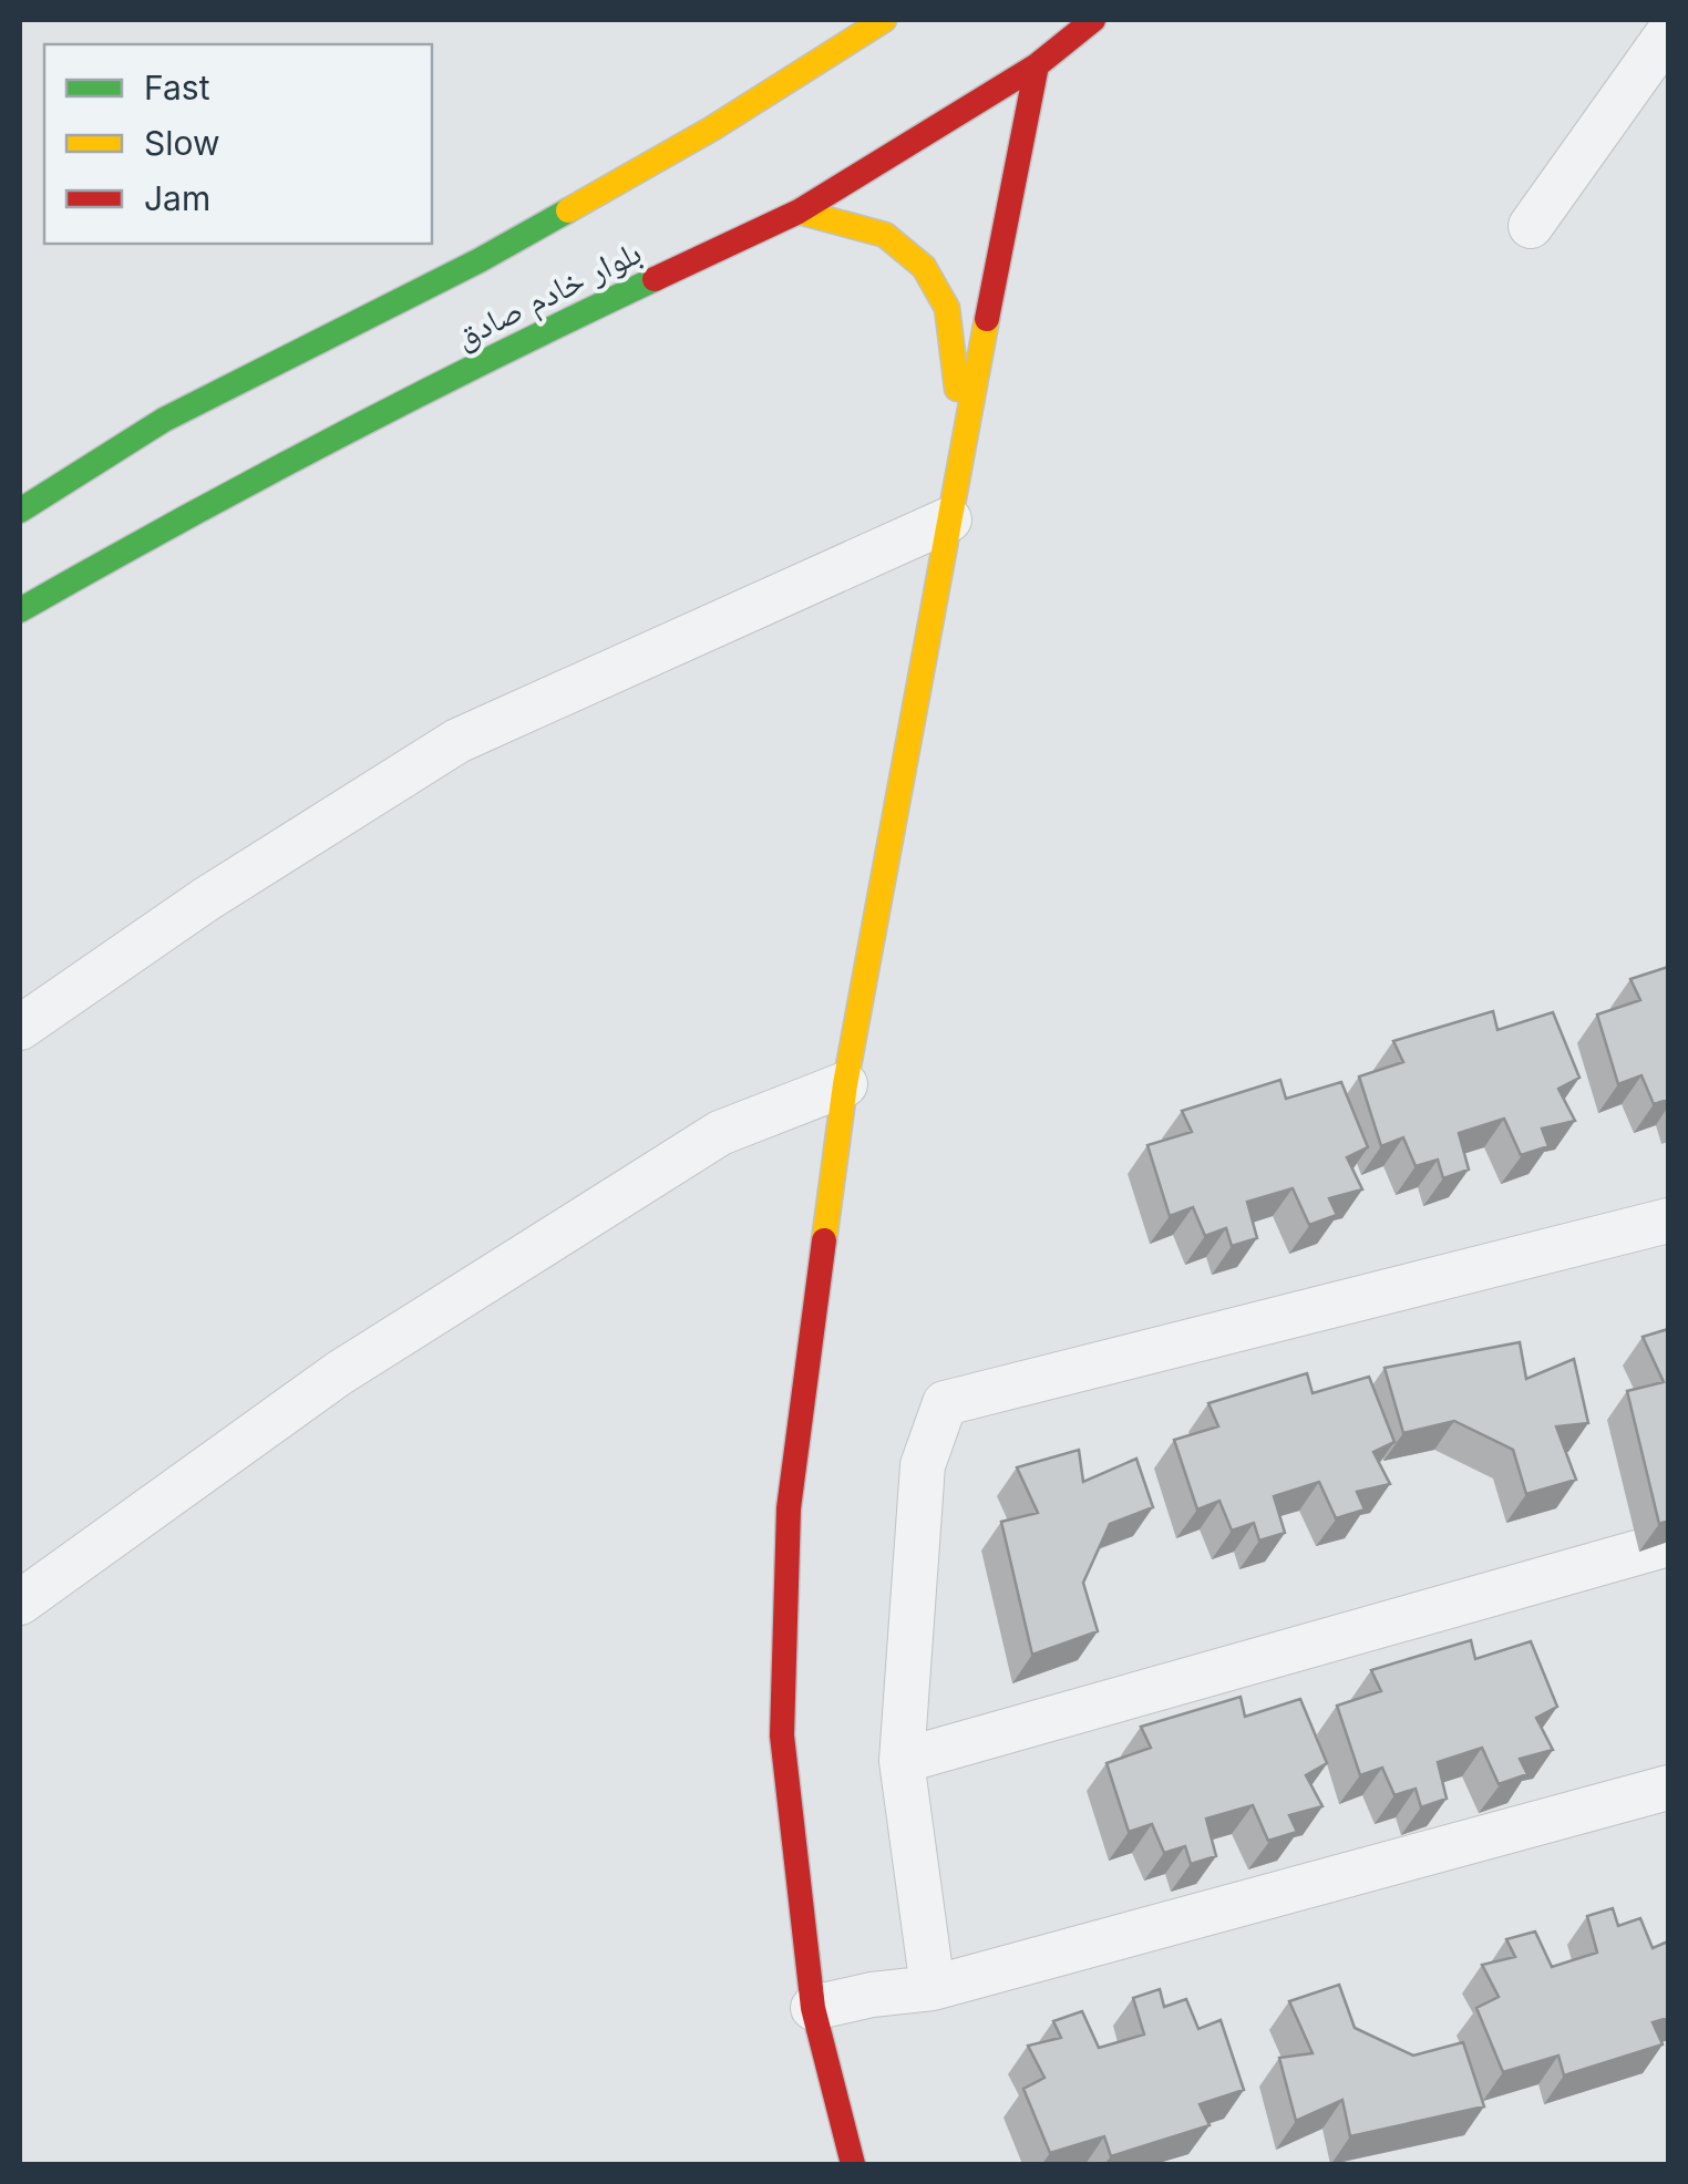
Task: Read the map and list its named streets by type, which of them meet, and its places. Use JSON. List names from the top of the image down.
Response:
{
  "streets": {
    "street": ["بلوار خادم صادق"]
  },
  "legend": ["Fast", "Slow", "Jam"]
}
